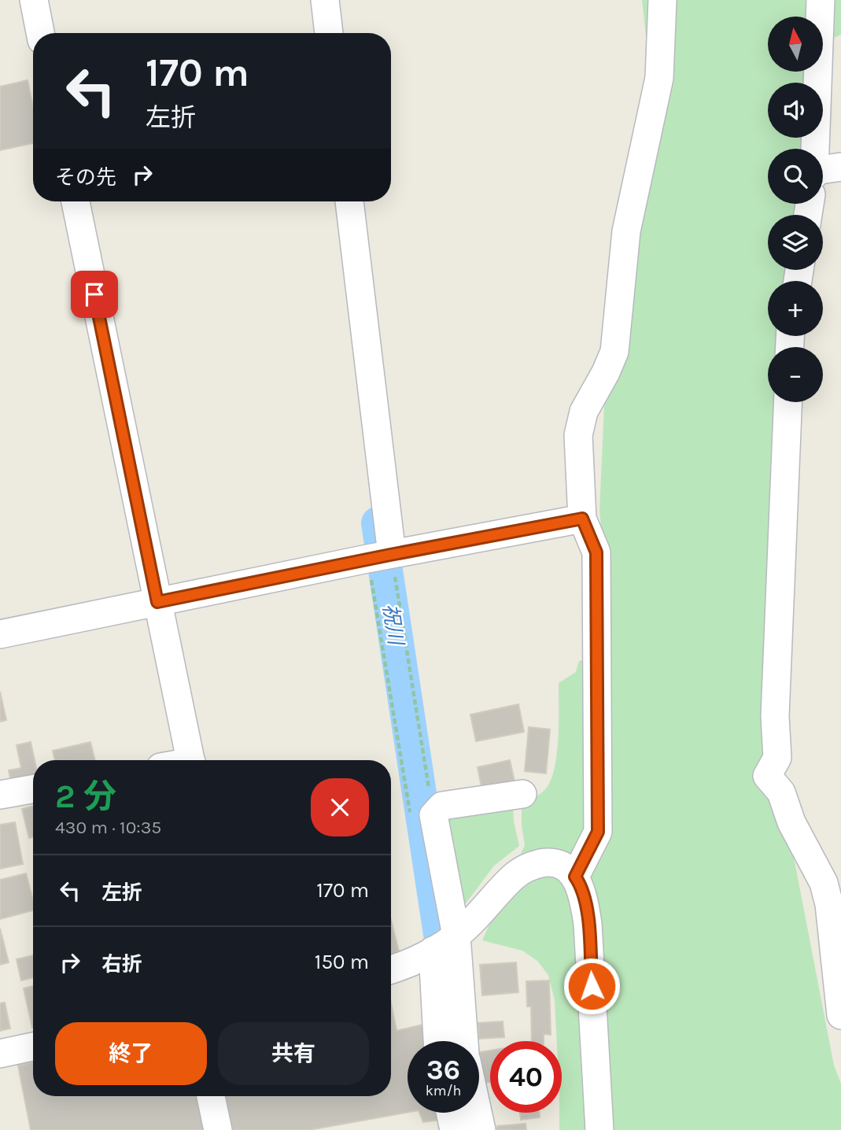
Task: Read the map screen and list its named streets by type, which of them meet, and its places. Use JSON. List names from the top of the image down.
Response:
{
  "water": ["祝川"],
  "north": "top",
  "page": {
    "map_buttons": ["+", "−"],
    "turn": ["170 m", "左折"],
    "then": "その先",
    "heading": ["2 分", "430 m · 10:35"],
    "list": [
      {
        "name": "左折",
        "value": "170 m"
      },
      {
        "name": "右折",
        "value": "150 m"
      }
    ],
    "buttons": ["終了", "共有"],
    "speed": "36 km/h",
    "limit": "40"
  }
}
